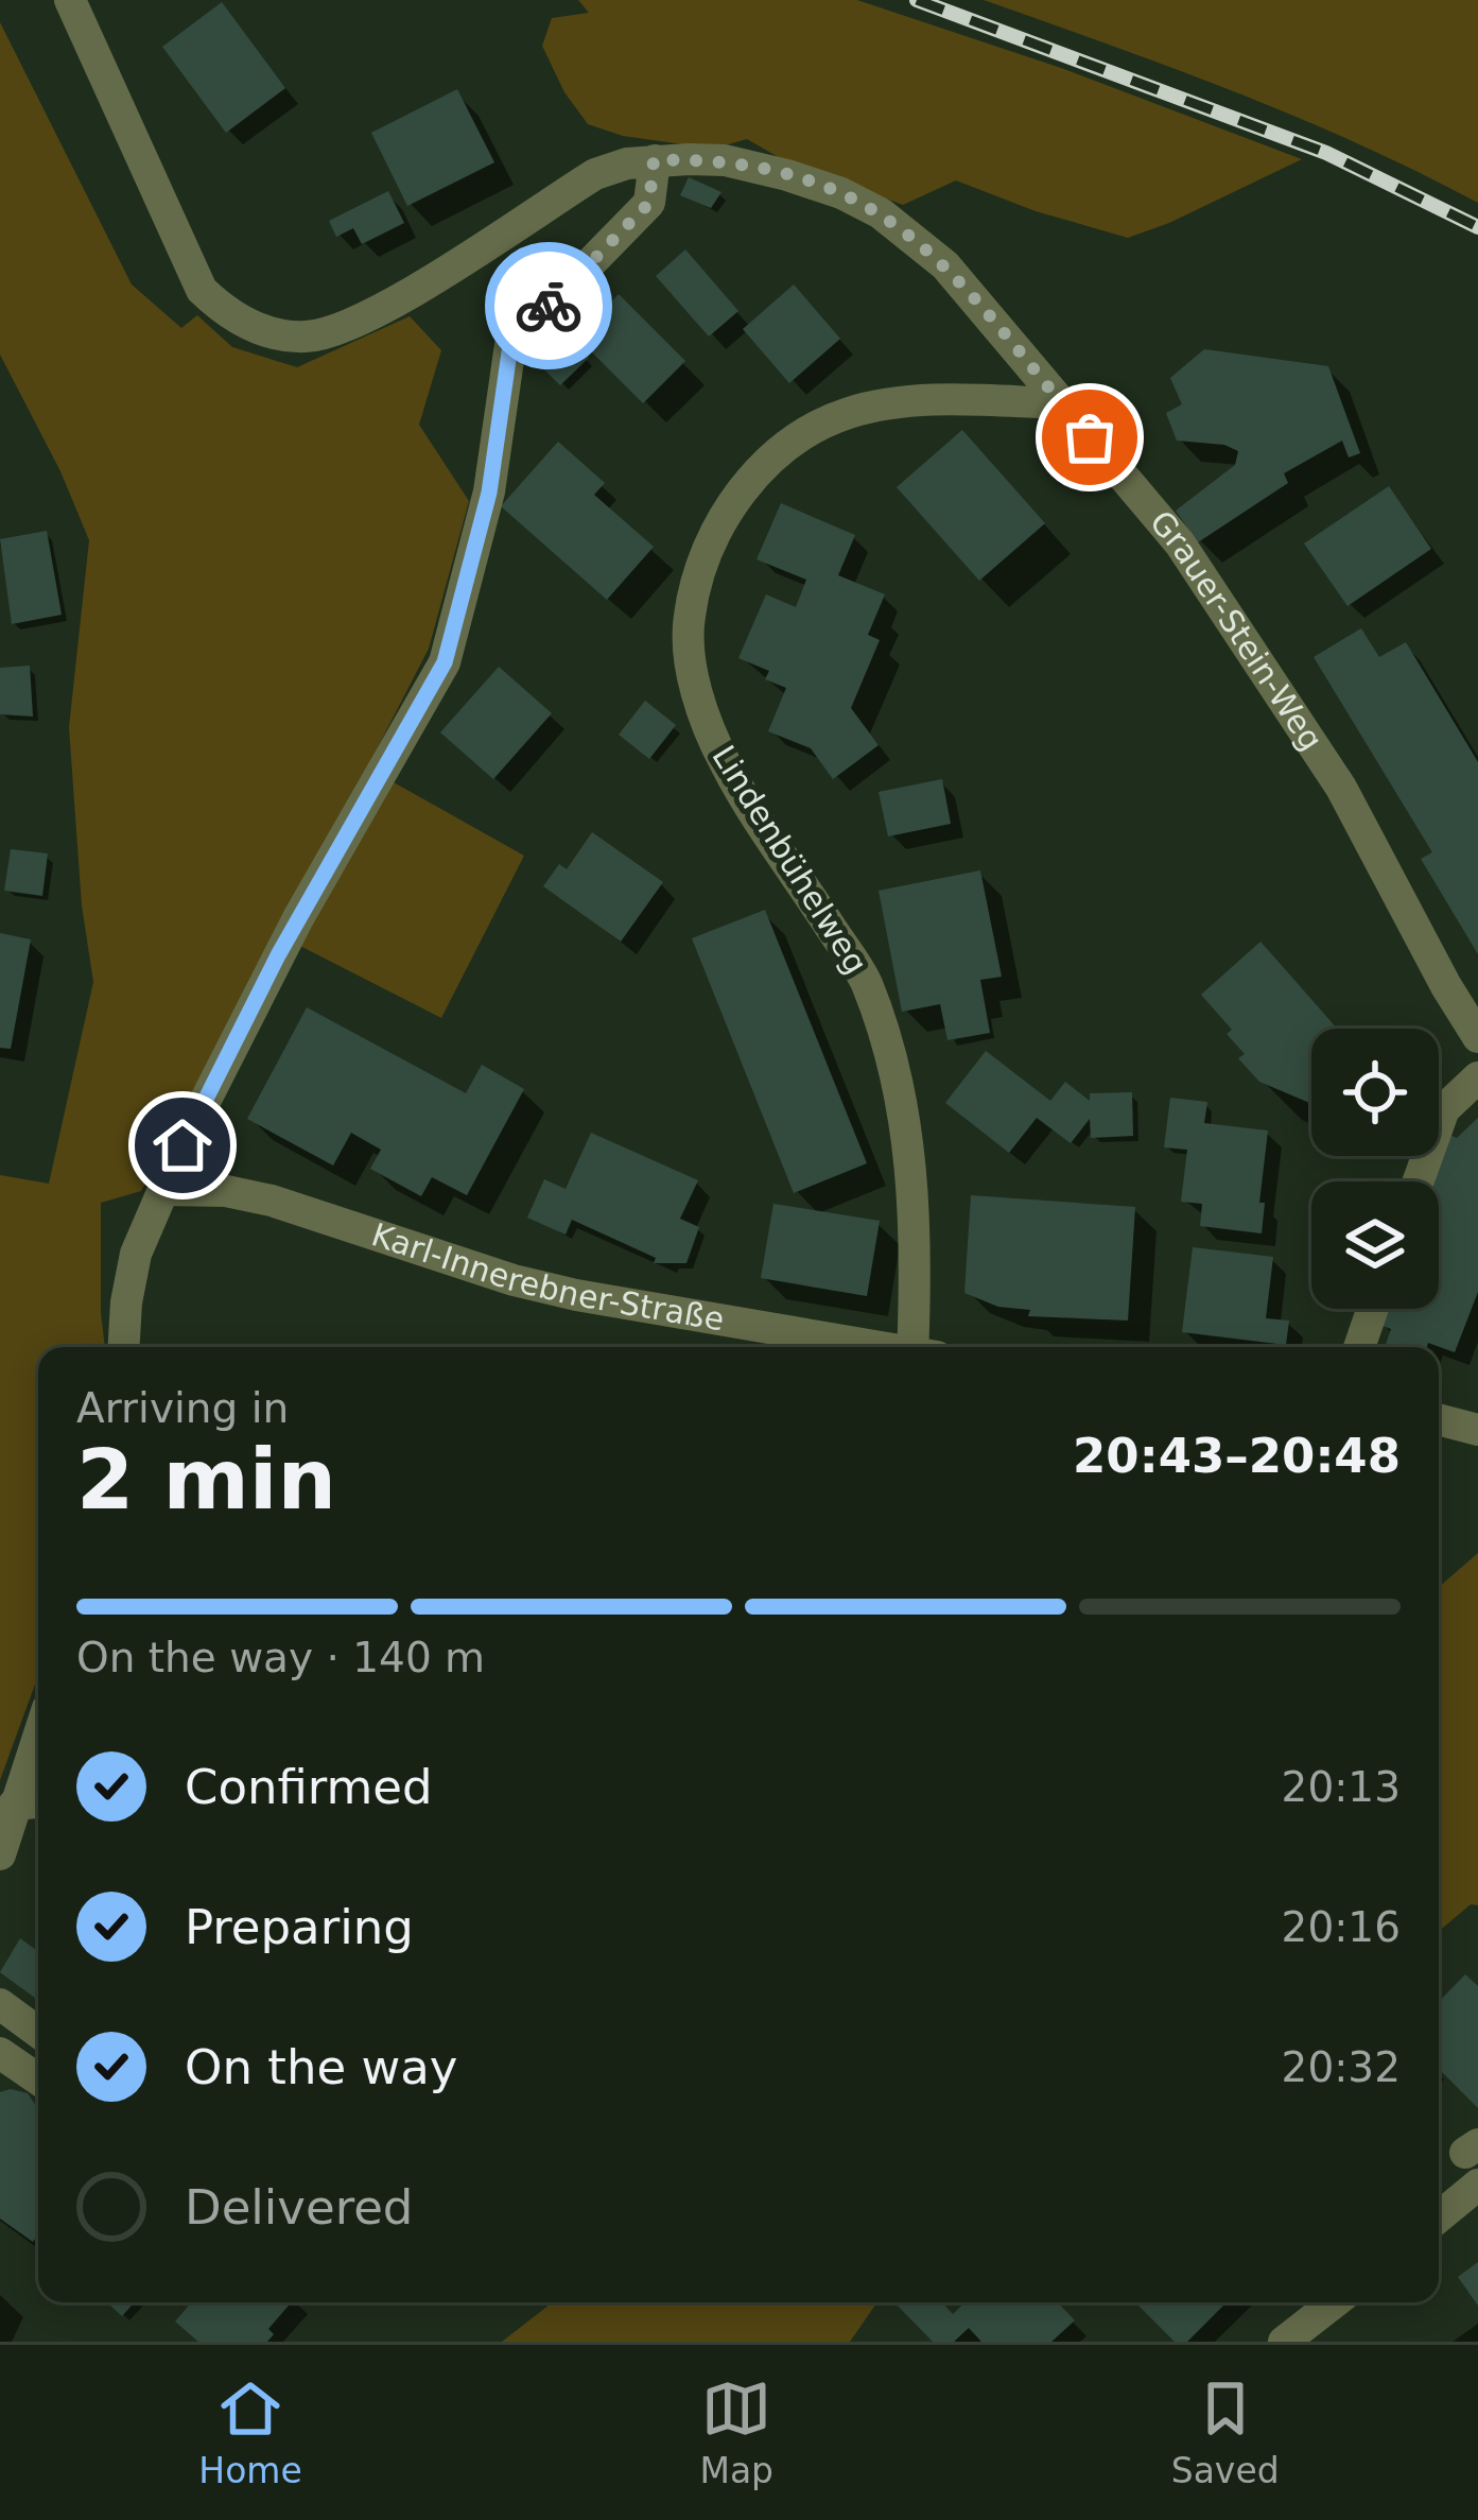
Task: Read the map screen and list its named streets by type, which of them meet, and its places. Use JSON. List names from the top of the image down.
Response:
{
  "streets": {
    "street": ["Grauer-Stein-Weg", "Lindenbühelweg", "Karl-Innerebner-Straße"]
  },
  "crossings": [
    ["Grauer-Stein-Weg", "Lindenbühelweg"]
  ],
  "page": {
    "heading": ["2 min", "Arriving in", "20:43–20:48"],
    "bar": "On the way · 140 m",
    "list": [
      ["Confirmed", "20:13"],
      ["Preparing", "20:16"],
      ["On the way", "20:32"],
      "Delivered"
    ],
    "tabs": ["Home", "Map", "Saved"]
  }
}
